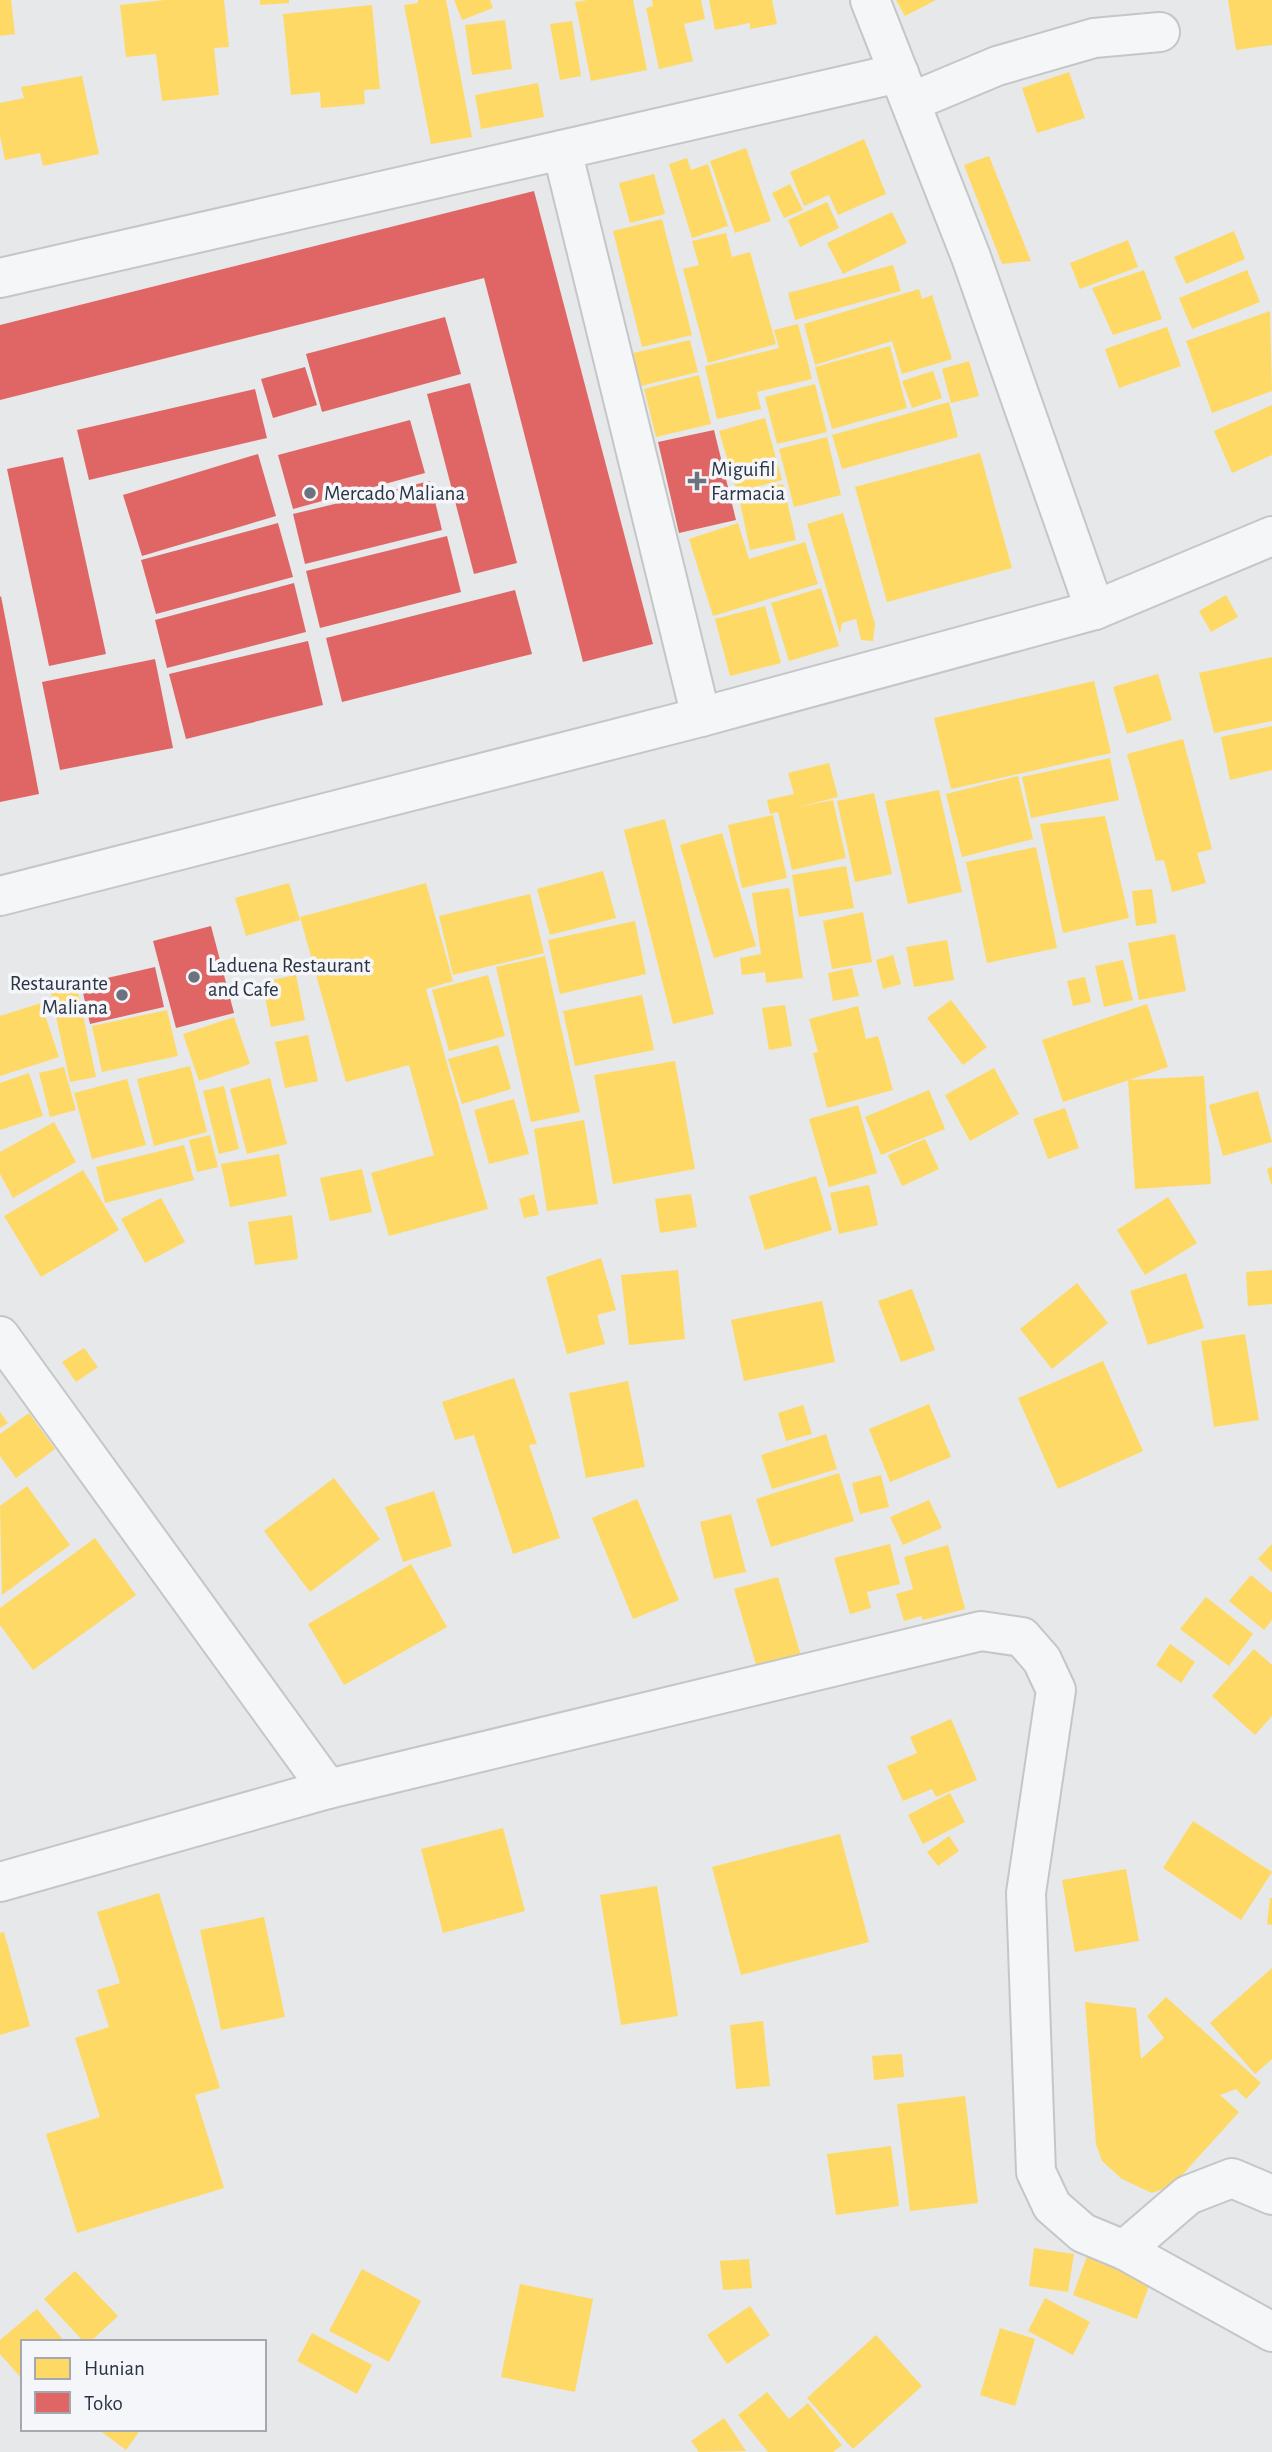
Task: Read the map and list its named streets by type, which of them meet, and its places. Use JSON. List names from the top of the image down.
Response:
{
  "places": {
    "health": ["Miguifil Farmacia"],
    "other": ["Mercado Maliana", "Laduena Restaurant and Cafe", "Restaurante Maliana"]
  },
  "legend": ["Hunian", "Toko"]
}
